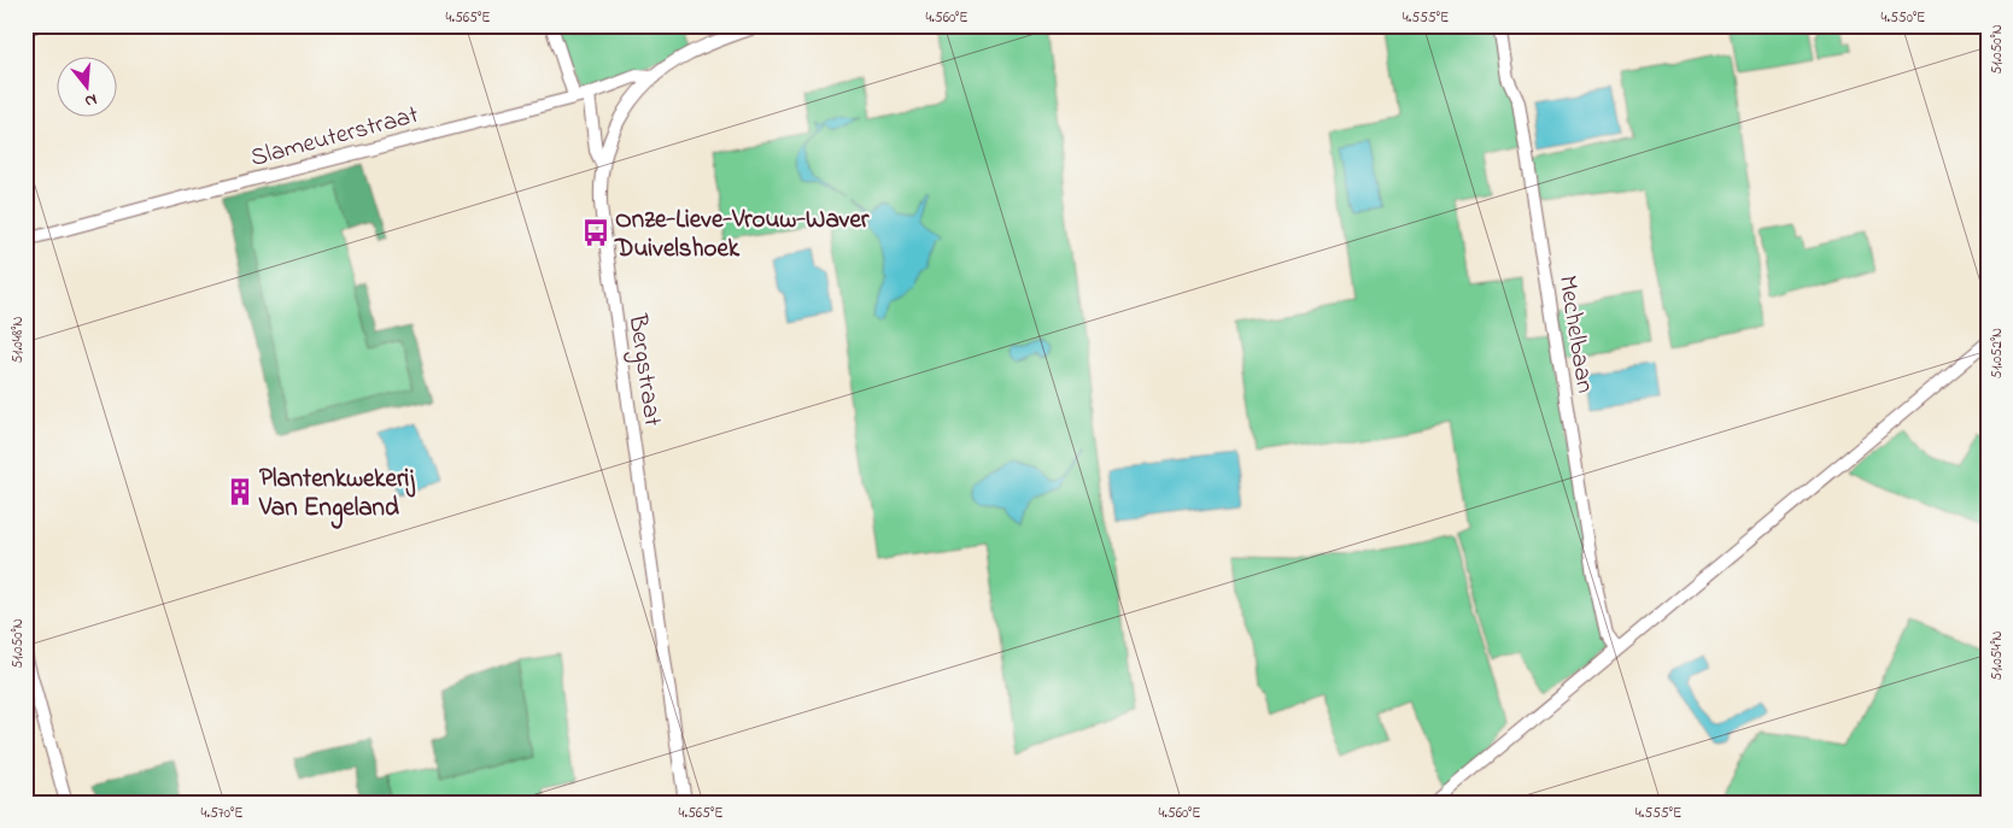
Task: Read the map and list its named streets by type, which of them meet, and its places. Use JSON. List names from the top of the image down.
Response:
{
  "streets": {
    "street": ["Slameuterstraat", "Mechelbaan", "Bergstraat"]
  },
  "crossings": [
    ["Slameuterstraat", "Bergstraat"]
  ],
  "places": {
    "bus stop": ["Onze-Lieve-Vrouw-Waver Duivelshoek"],
    "building": ["Plantenkwekerij Van Engeland"]
  },
  "north": "bottom",
  "coordinates": [
    "4.565°E",
    "4.560°E",
    "4.555°E",
    "4.550°E",
    "51.050°N",
    "51.048°N",
    "51.052°N",
    "51.054°N",
    "4.570°E"
  ]
}
